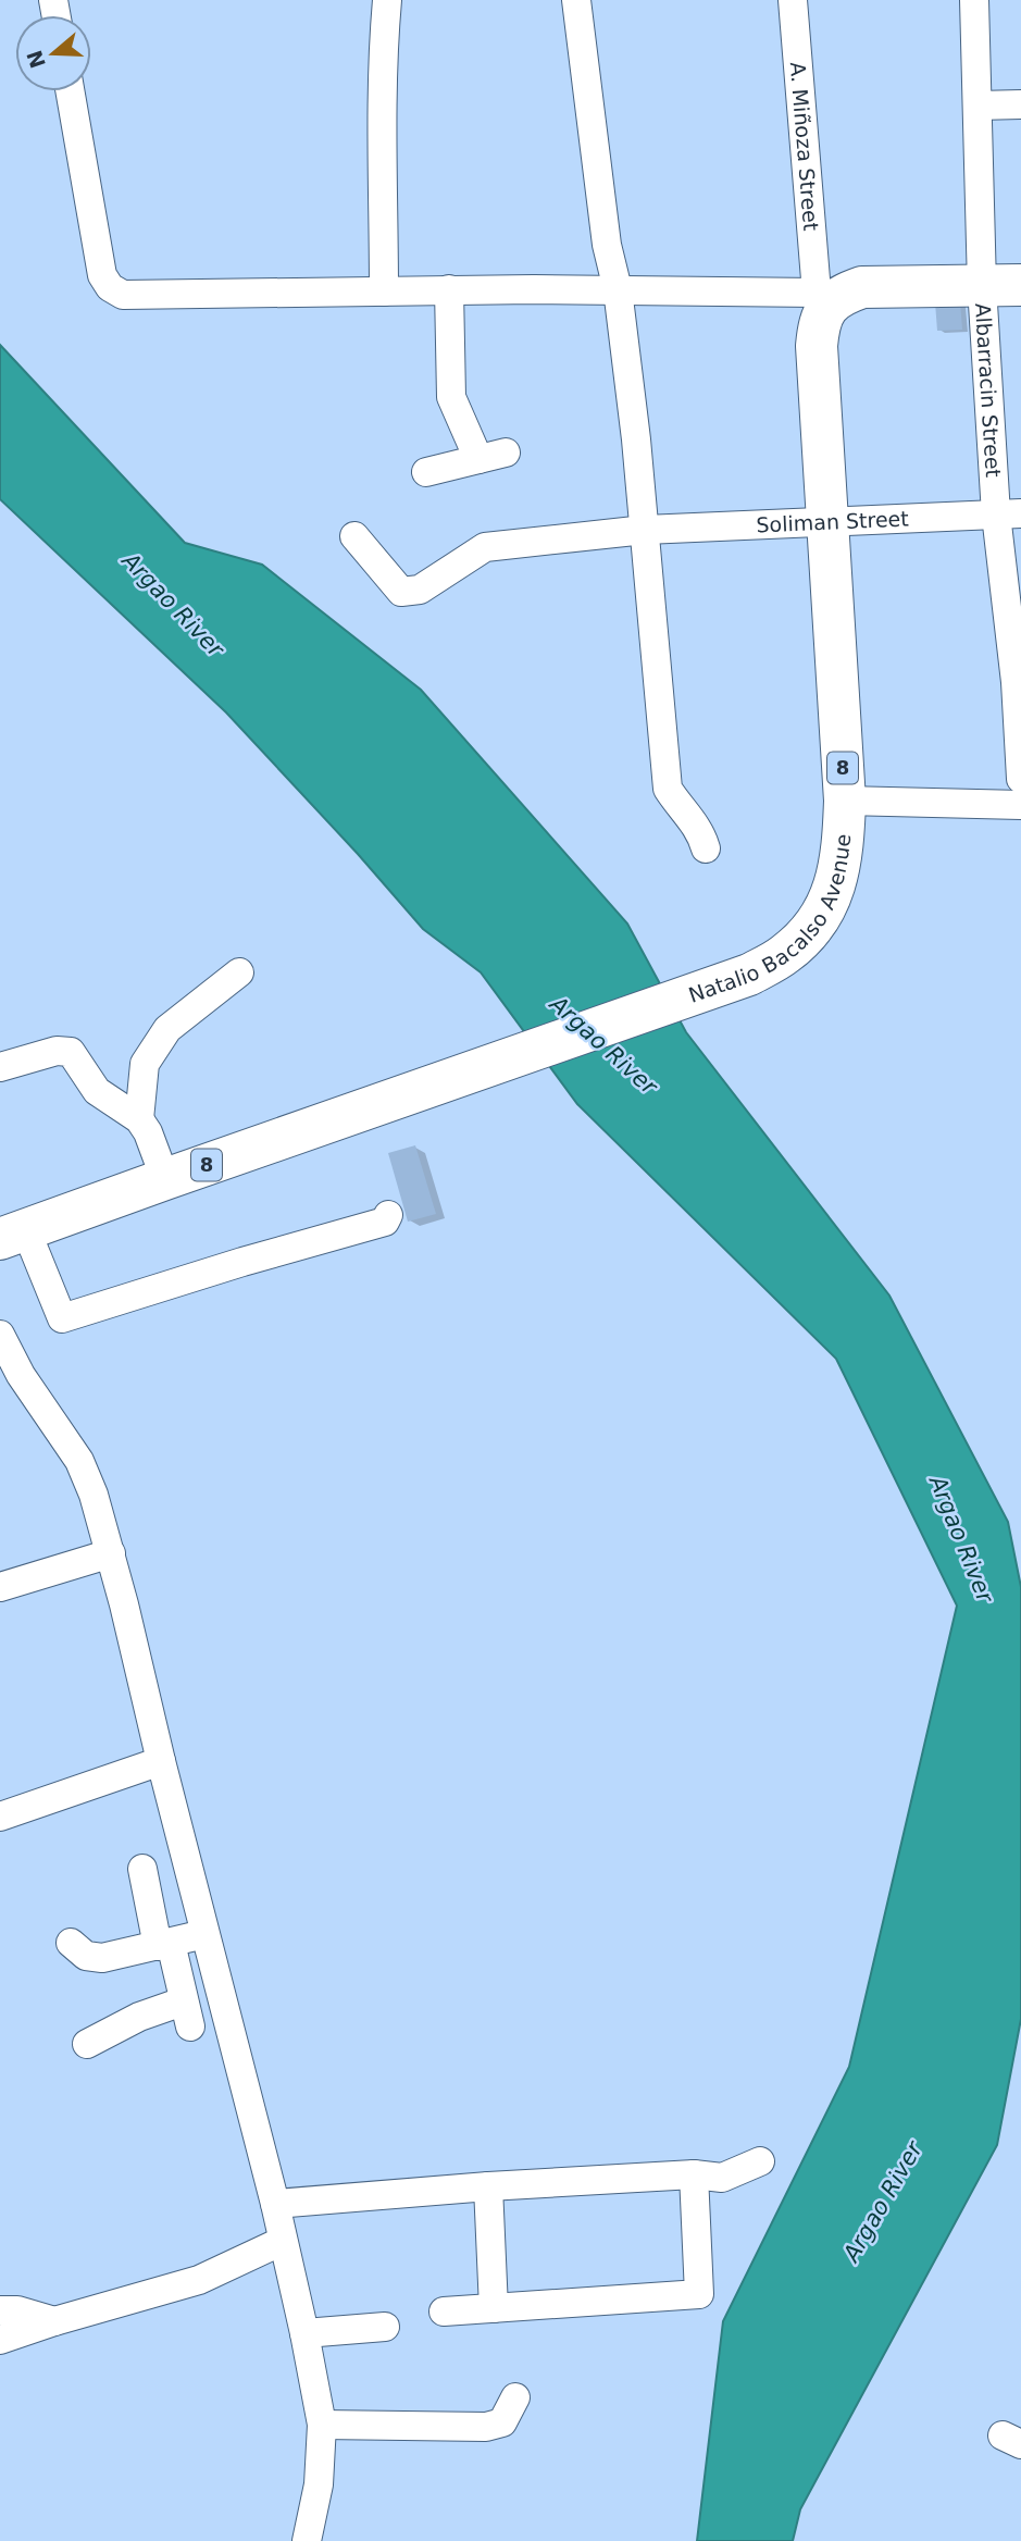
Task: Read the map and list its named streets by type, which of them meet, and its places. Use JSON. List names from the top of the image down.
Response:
{
  "streets": {
    "highway": ["8", "Natalio Bacalso Avenue"],
    "street": ["A. Miñoza Street", "Albarracin Street", "Soliman Street"]
  },
  "crossings": [
    ["A. Miñoza Street", "Natalio Bacalso Avenue"],
    ["Albarracin Street", "Soliman Street"],
    ["Soliman Street", "Natalio Bacalso Avenue"]
  ],
  "water": ["Argao River"],
  "north": "left"
}
